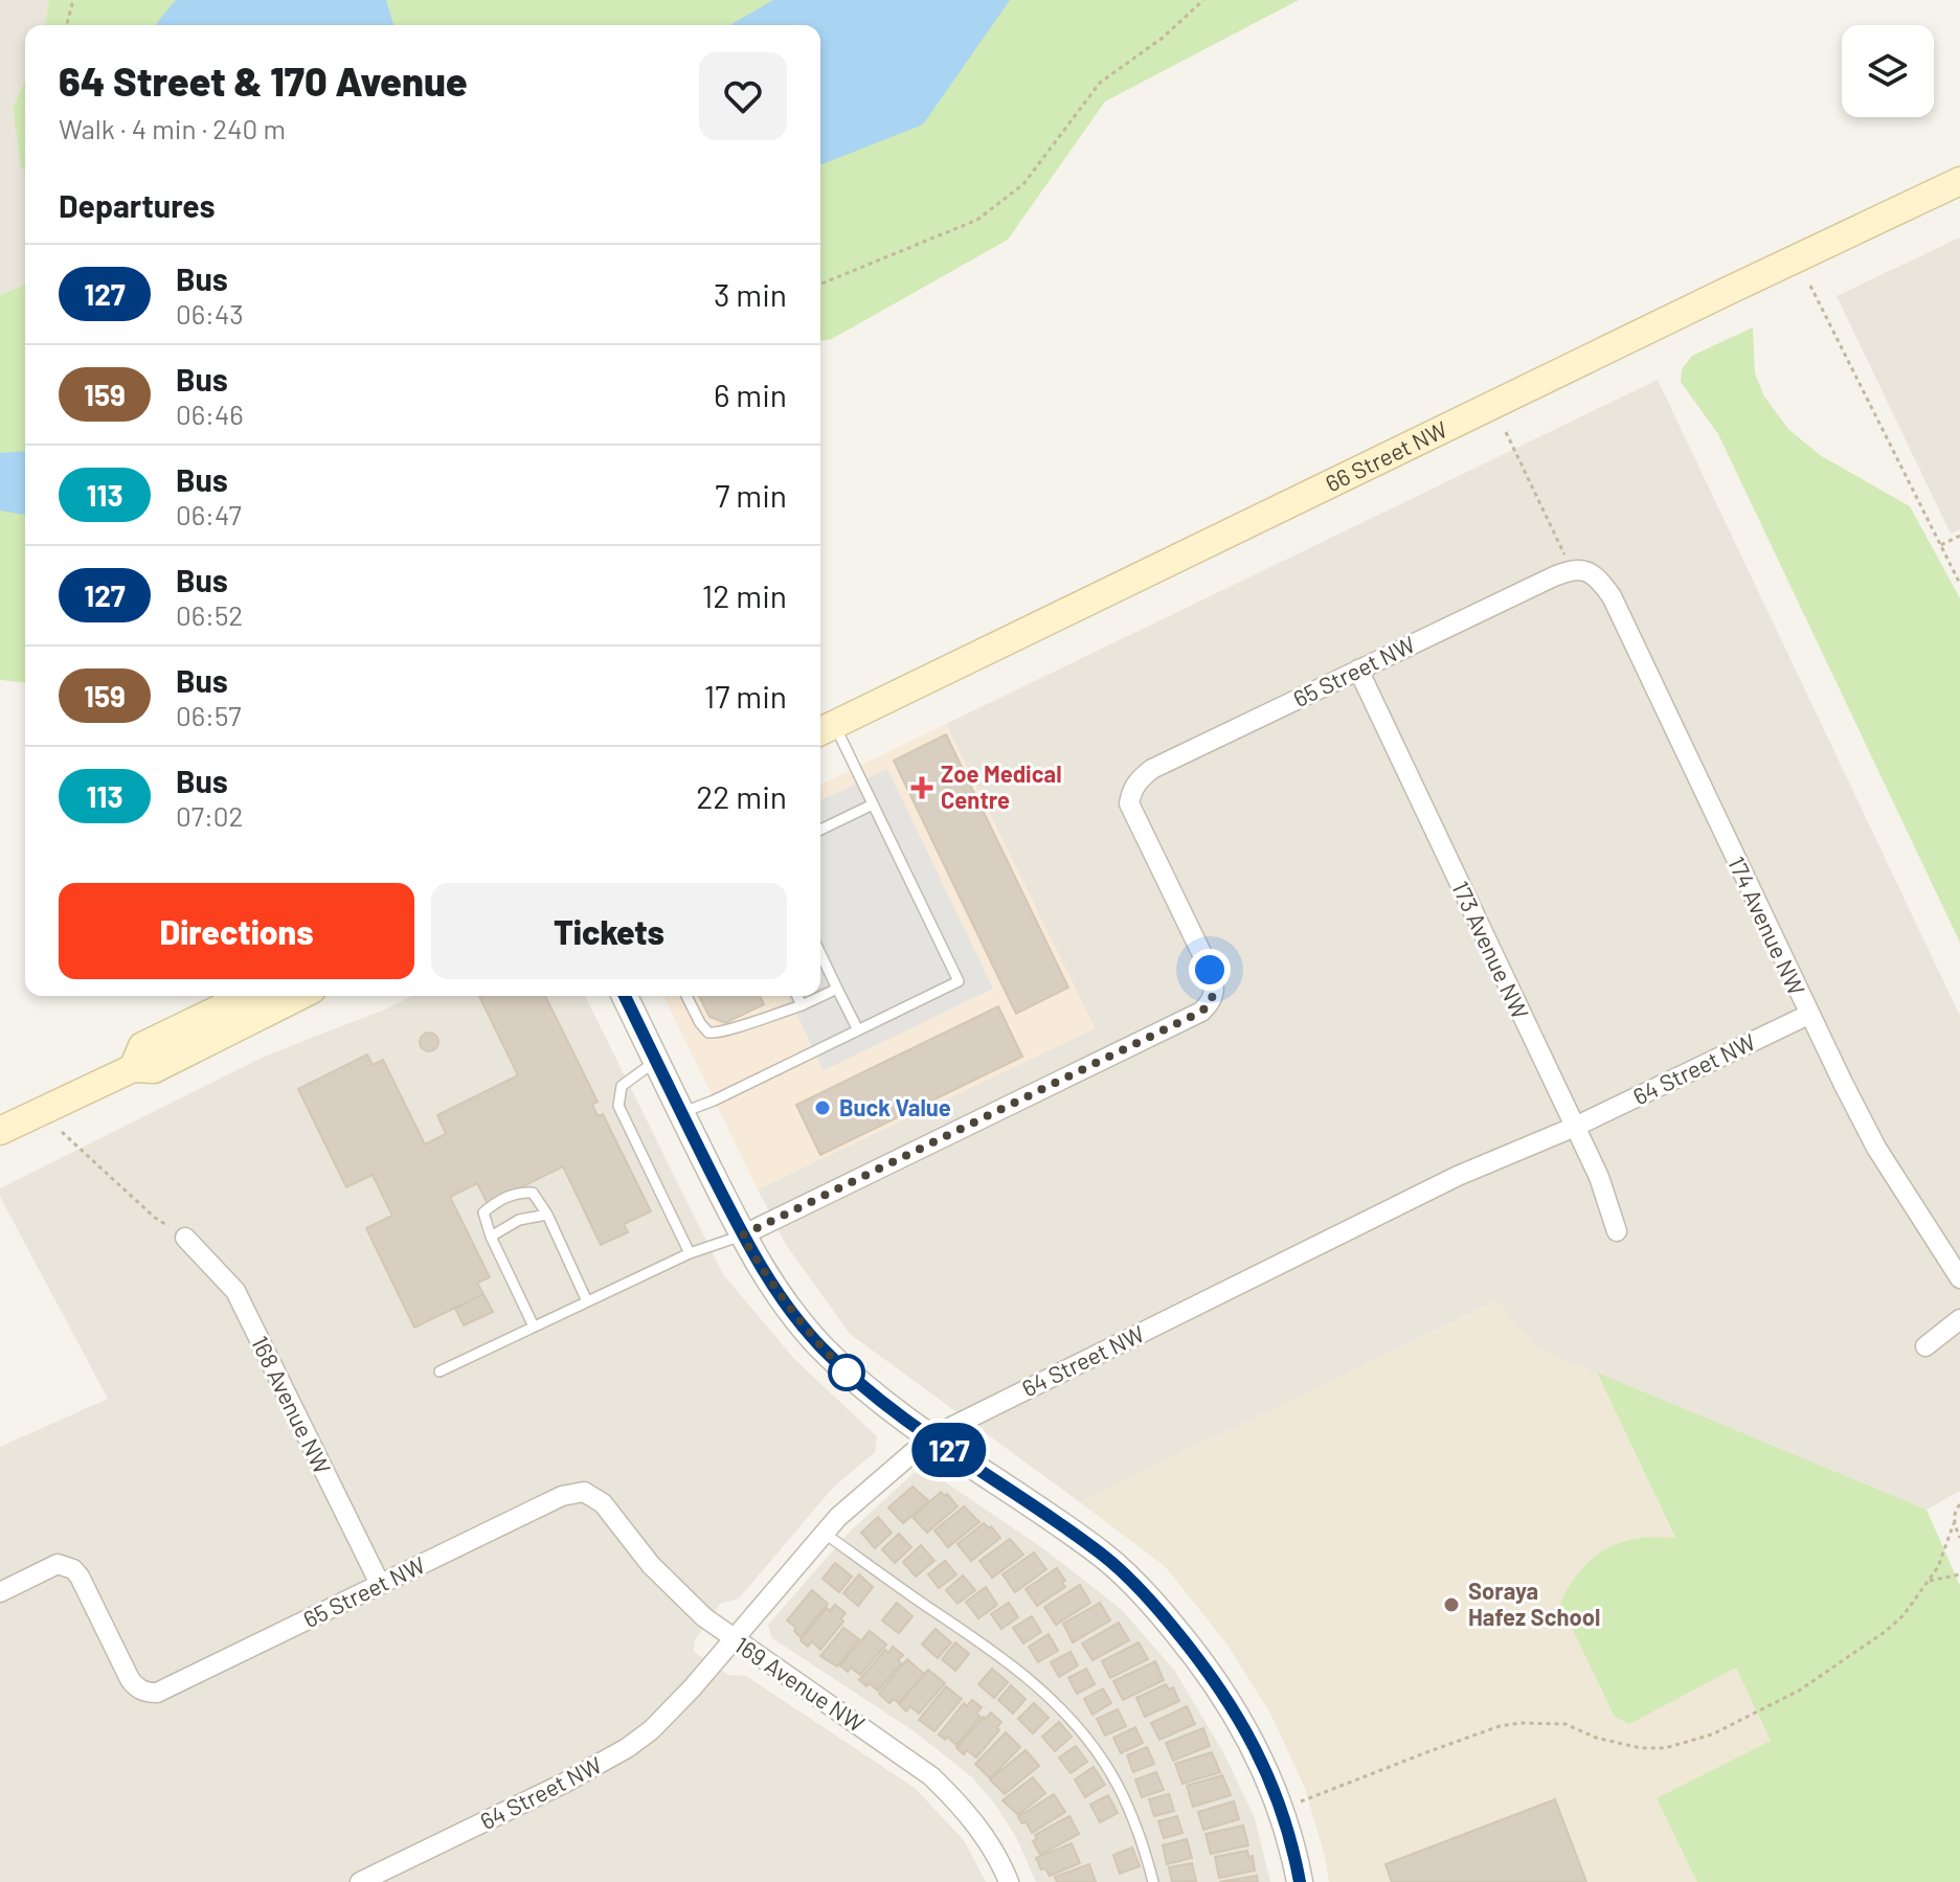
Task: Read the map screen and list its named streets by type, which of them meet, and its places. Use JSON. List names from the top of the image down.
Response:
{
  "streets": {
    "main road": ["66 Street NW"],
    "street": [
      "65 Street NW",
      "174 Avenue NW",
      "173 Avenue NW",
      "64 Street NW",
      "168 Avenue NW",
      "169 Avenue NW"
    ]
  },
  "crossings": [
    ["65 Street NW", "174 Avenue NW"],
    ["65 Street NW", "173 Avenue NW"],
    ["65 Street NW", "168 Avenue NW"],
    ["65 Street NW", "169 Avenue NW"],
    ["174 Avenue NW", "64 Street NW"],
    ["173 Avenue NW", "64 Street NW"],
    ["64 Street NW", "169 Avenue NW"]
  ],
  "places": {
    "health": ["Zoe Medical Centre"],
    "other": ["Buck Value", "Soraya Hafez School"]
  },
  "lines": ["bus line 127"],
  "page": {
    "on_map": "127",
    "heading": [
      ["64 Street & 170 Avenue", "Walk · 4 min · 240 m"],
      "Departures"
    ],
    "list": [
      {
        "mark": "127",
        "name": "Bus",
        "note": "06:43",
        "value": "3 min"
      },
      {
        "mark": "159",
        "name": "Bus",
        "note": "06:46",
        "value": "6 min"
      },
      {
        "mark": "113",
        "name": "Bus",
        "note": "06:47",
        "value": "7 min"
      },
      {
        "mark": "127",
        "name": "Bus",
        "note": "06:52",
        "value": "12 min"
      },
      {
        "mark": "159",
        "name": "Bus",
        "note": "06:57",
        "value": "17 min"
      },
      {
        "mark": "113",
        "name": "Bus",
        "note": "07:02",
        "value": "22 min"
      }
    ],
    "buttons": ["Directions", "Tickets"]
  }
}
